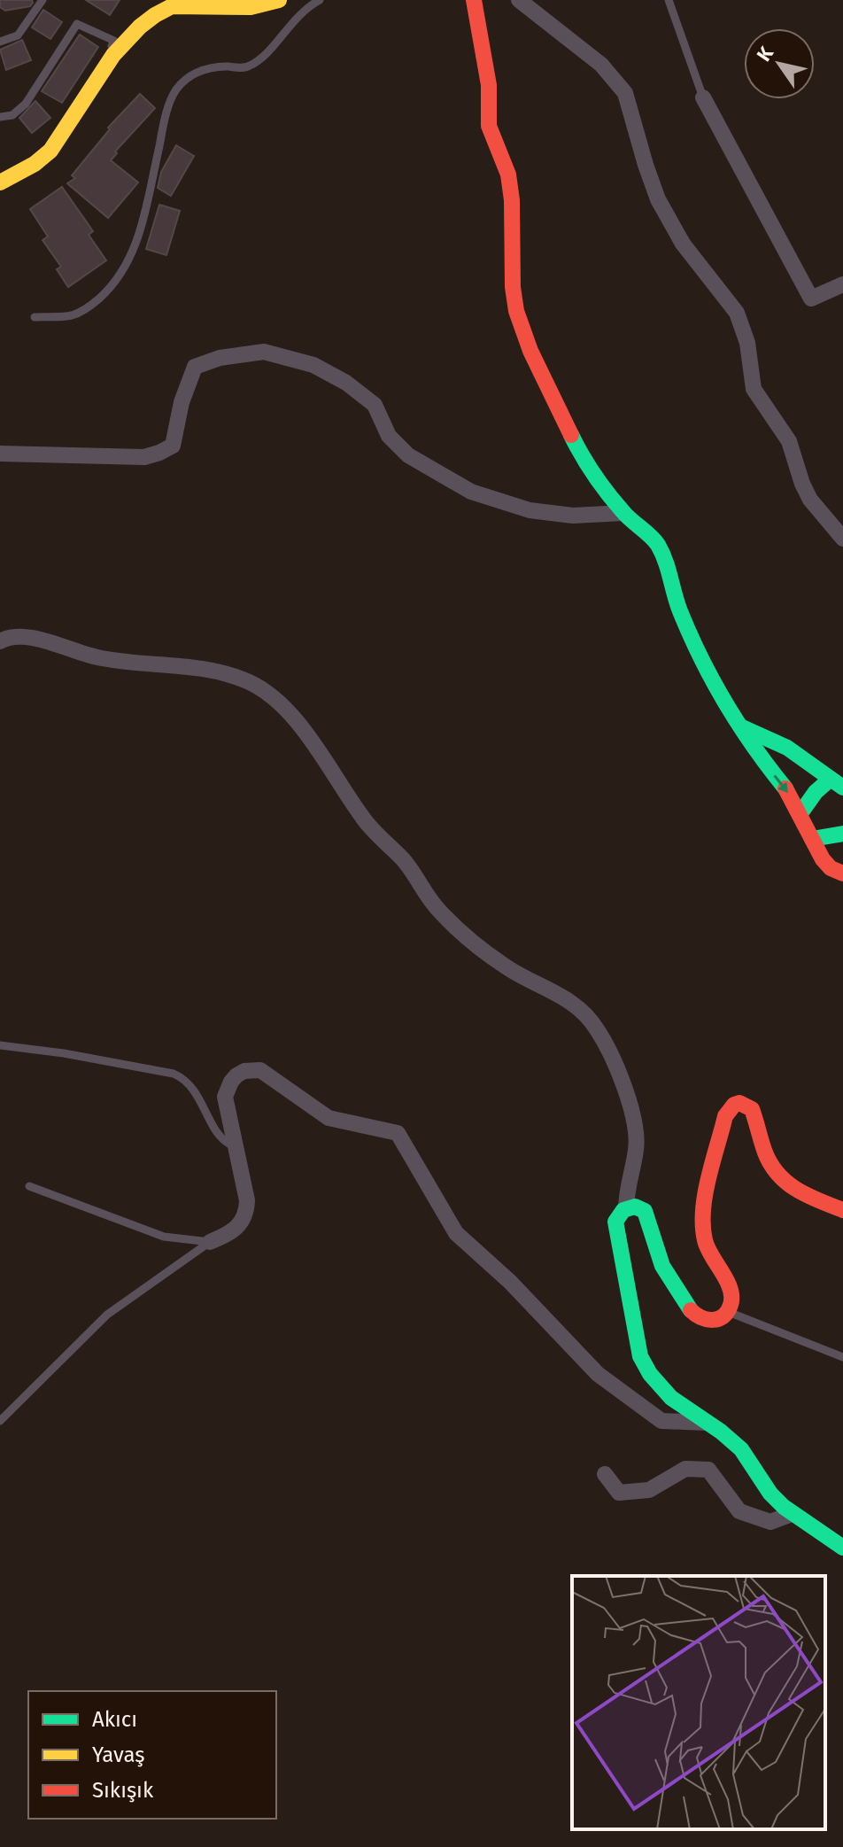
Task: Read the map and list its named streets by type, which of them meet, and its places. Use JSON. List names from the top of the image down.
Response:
{
  "legend": ["Akıcı", "Yavaş", "Sıkışık"],
  "north": "top left"
}
